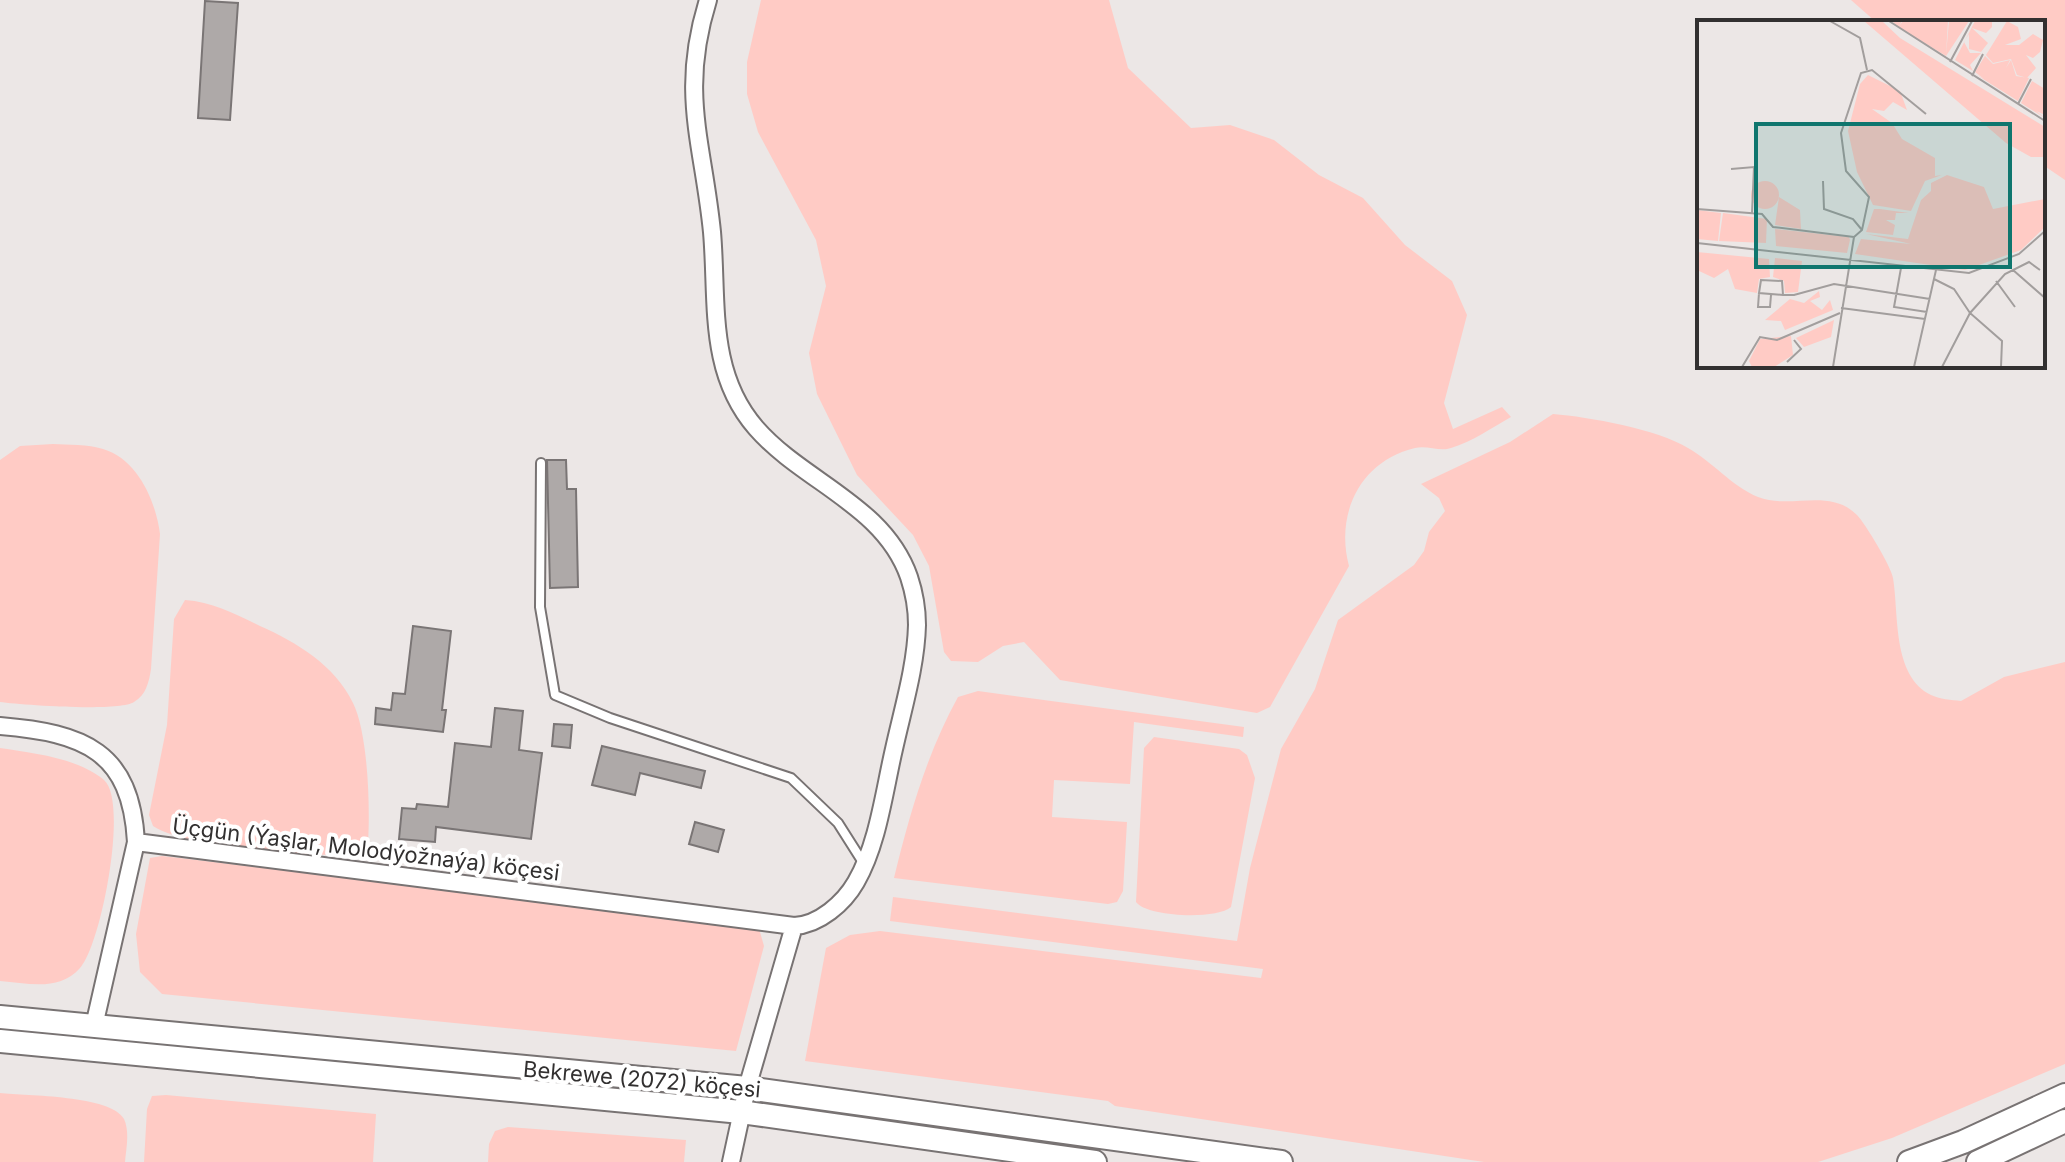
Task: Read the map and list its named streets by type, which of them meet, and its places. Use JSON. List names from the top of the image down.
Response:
{
  "streets": {
    "main road": ["Bekrewe (2072) köçesi"],
    "street": ["Üçgün (Ýaşlar, Molodýožnaýa) köçesi"]
  }
}
